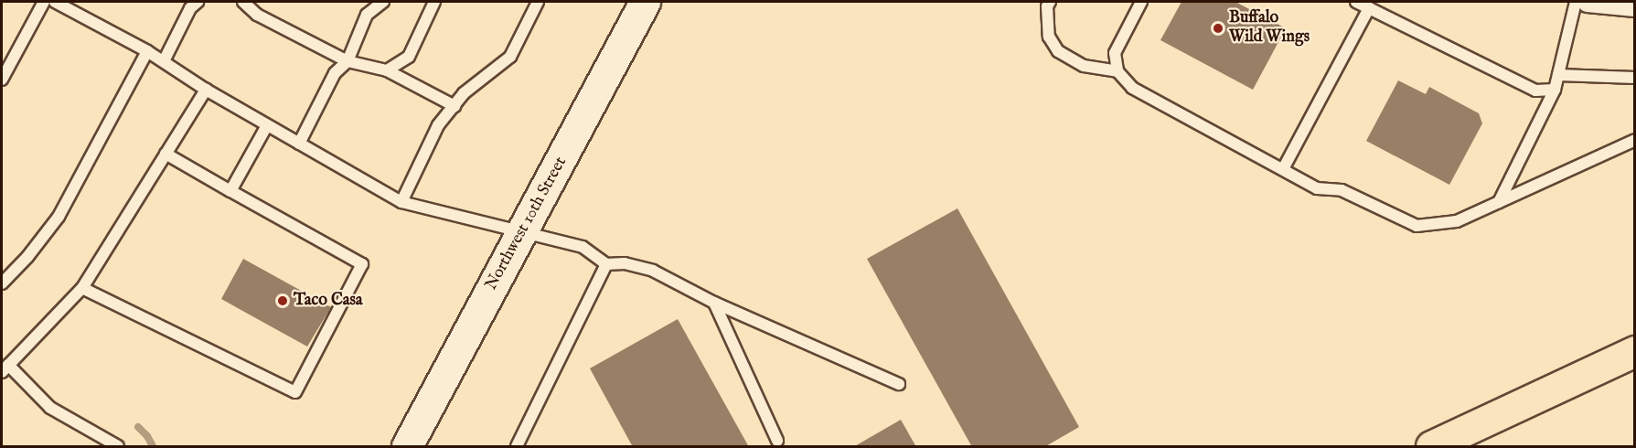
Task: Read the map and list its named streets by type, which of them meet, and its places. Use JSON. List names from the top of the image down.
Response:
{
  "streets": {
    "main road": ["Northwest 10th Street"]
  },
  "places": ["Buffalo Wild Wings", "Taco Casa"]
}
